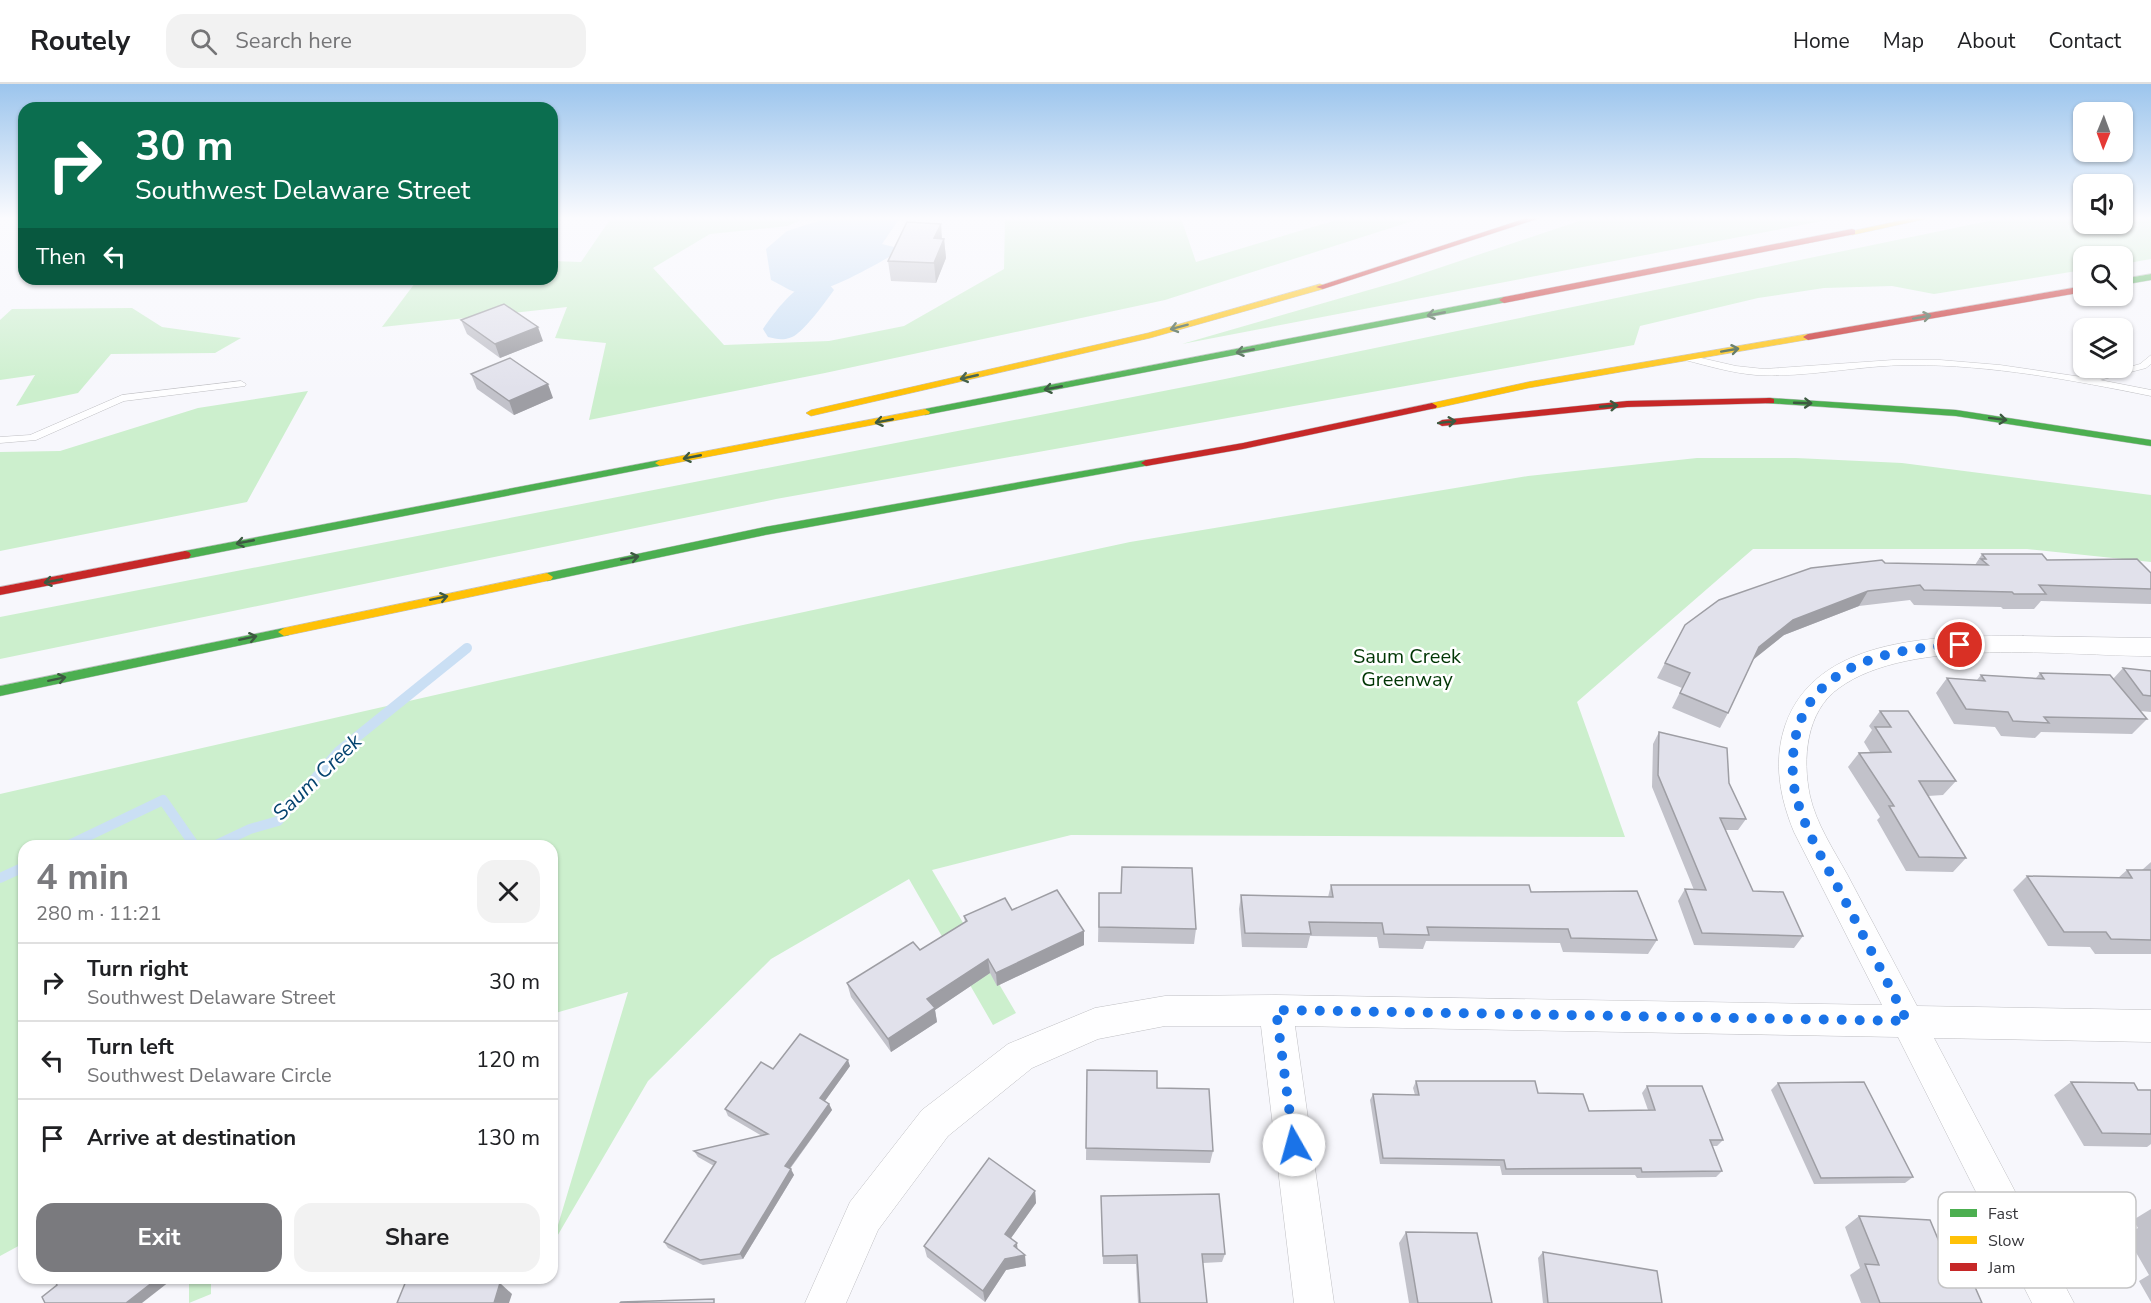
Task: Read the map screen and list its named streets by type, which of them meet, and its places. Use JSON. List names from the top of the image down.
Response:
{
  "water": ["Saum Creek"],
  "parks": ["Saum Creek Greenway"],
  "legend": ["Fast", "Slow", "Jam"],
  "north": "bottom",
  "page": {
    "header": "Routely",
    "search": "Search here",
    "nav": [
      "Home",
      "Map",
      "About",
      "Contact"
    ],
    "turn": ["30 m", "Southwest Delaware Street"],
    "then": "Then",
    "heading": ["4 min", "280 m · 11:21"],
    "list": [
      {
        "name": "Turn right",
        "note": "Southwest Delaware Street",
        "value": "30 m"
      },
      {
        "name": "Turn left",
        "note": "Southwest Delaware Circle",
        "value": "120 m"
      },
      {
        "name": "Arrive at destination",
        "value": "130 m"
      }
    ],
    "buttons": ["Exit", "Share"]
  }
}
